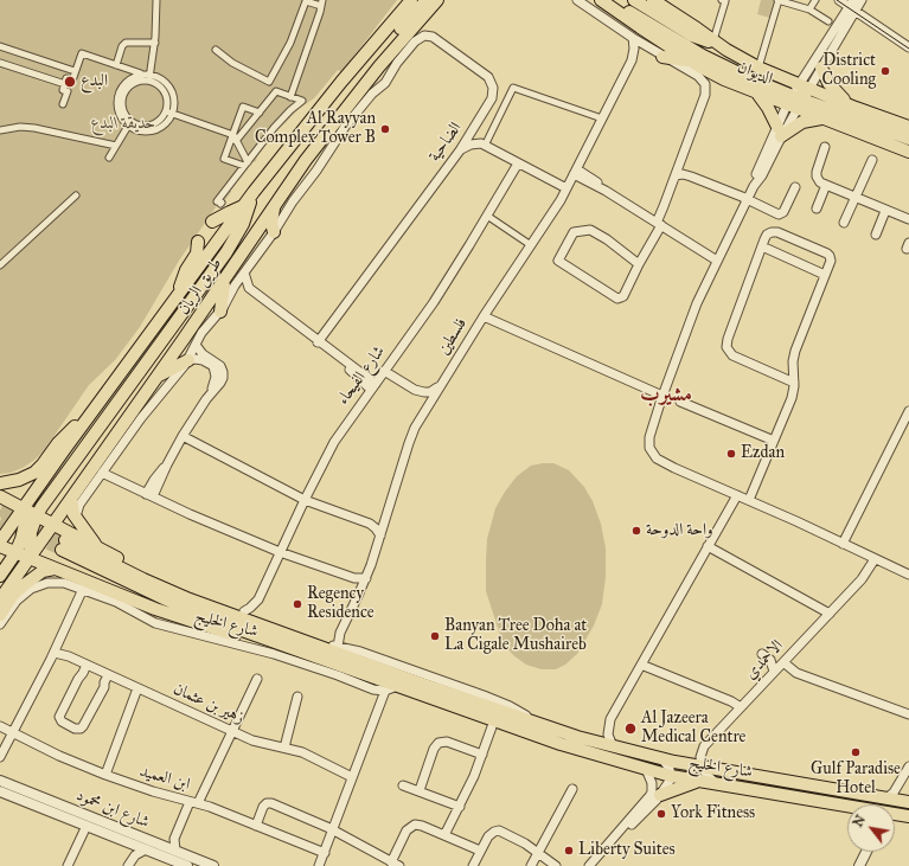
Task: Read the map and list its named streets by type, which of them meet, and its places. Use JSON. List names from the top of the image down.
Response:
{
  "streets": {
    "main road": ["الديوان", "طريق الريان", "شارع الخليج"],
    "street": [
      "الضاحية",
      "فلسطين",
      "شارع الفيحاء",
      "الاحمدي",
      "زهير بن عثمان",
      "ابن العميد",
      "شارع ابن محمود"
    ]
  },
  "crossings": [
    ["الضاحية", "طريق الريان"],
    ["طريق الريان", "شارع الخليج"],
    ["فلسطين", "شارع الخليج"],
    ["شارع الفيحاء", "شارع الخليج"],
    ["شارع الخليج", "الاحمدي"]
  ],
  "districts": ["مشيرب"],
  "parks": ["حديقة البدع"],
  "places": [
    "District Cooling",
    "البدع",
    "Al Rayyan Complex Tower B",
    "Ezdan",
    "واحة الدوحة",
    "Regency Residence",
    "Banyan Tree Doha at La Cigale Mushaireb",
    "Al Jazeera Medical Centre",
    "Gulf Paradise Hotel",
    "York Fitness",
    "Liberty Suites"
  ],
  "north": "top left"
}
